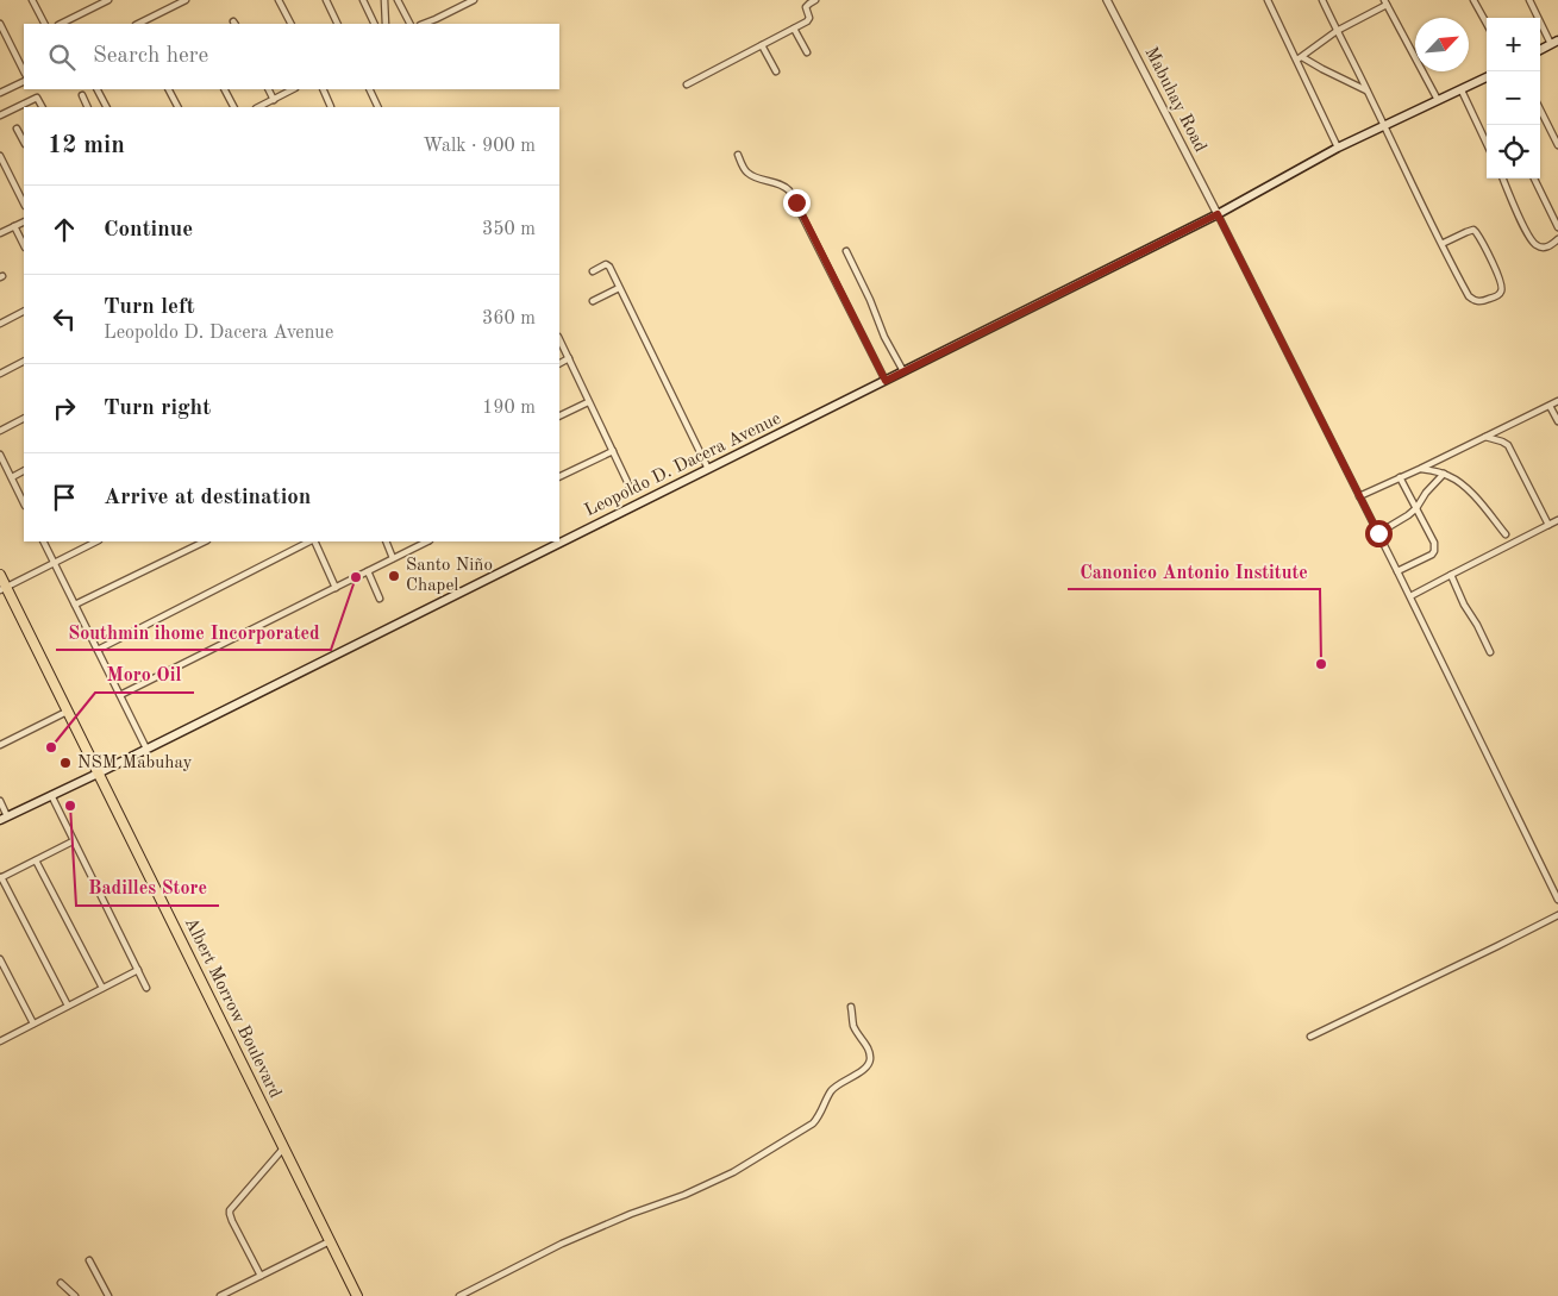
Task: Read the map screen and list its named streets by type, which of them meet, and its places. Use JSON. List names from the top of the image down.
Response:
{
  "streets": {
    "highway": ["Albert Morrow Boulevard"],
    "main road": ["Leopoldo D. Dacera Avenue"],
    "street": ["Mabuhay Road"]
  },
  "crossings": [
    ["Mabuhay Road", "Leopoldo D. Dacera Avenue"],
    ["Leopoldo D. Dacera Avenue", "Albert Morrow Boulevard"]
  ],
  "places": [
    "Santo Niño Chapel",
    "Southmin ihome Incorporated",
    "Canonico Antonio Institute",
    "Moro Oil",
    "NSM Mabuhay",
    "Badilles Store"
  ],
  "north": "top right",
  "page": {
    "map_buttons": ["+", "−"],
    "search": "Search here",
    "heading": ["12 min", "Walk · 900 m"],
    "list": [
      ["Continue", "350 m"],
      ["Turn left", "Leopoldo D. Dacera Avenue", "360 m"],
      ["Turn right", "190 m"],
      "Arrive at destination"
    ]
  }
}
